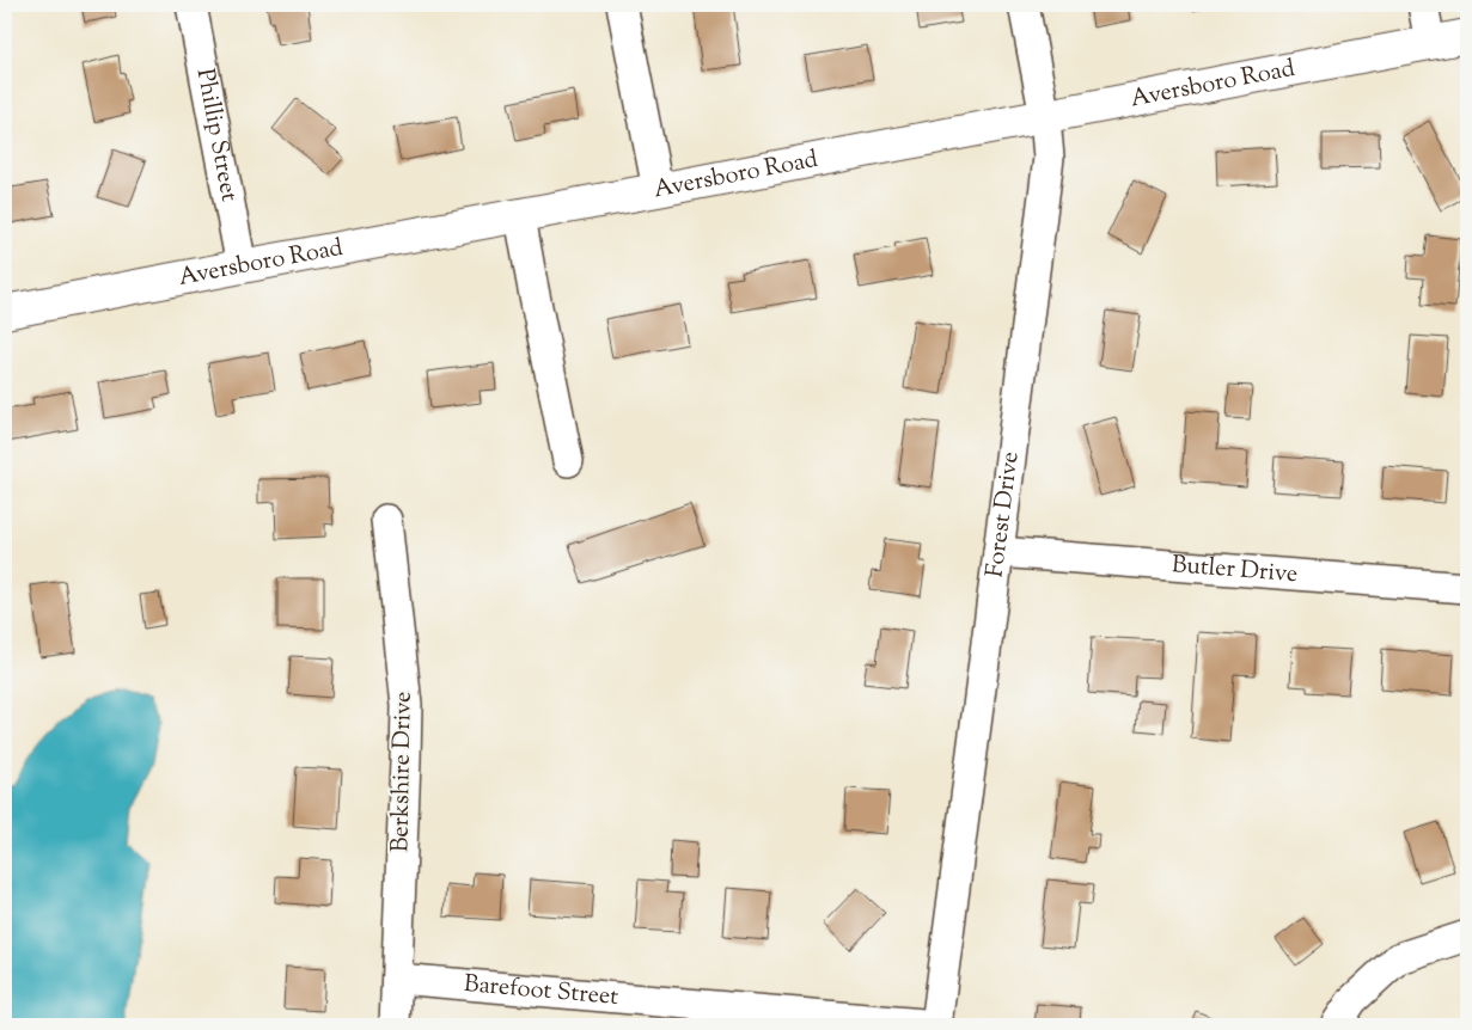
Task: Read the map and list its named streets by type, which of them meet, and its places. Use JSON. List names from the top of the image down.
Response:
{
  "streets": {
    "street": [
      "Aversboro Road",
      "Phillip Street",
      "Forest Drive",
      "Butler Drive",
      "Berkshire Drive",
      "Barefoot Street"
    ]
  },
  "crossings": [
    ["Aversboro Road", "Phillip Street"],
    ["Aversboro Road", "Forest Drive"],
    ["Forest Drive", "Butler Drive"],
    ["Forest Drive", "Barefoot Street"],
    ["Berkshire Drive", "Barefoot Street"]
  ]
}
